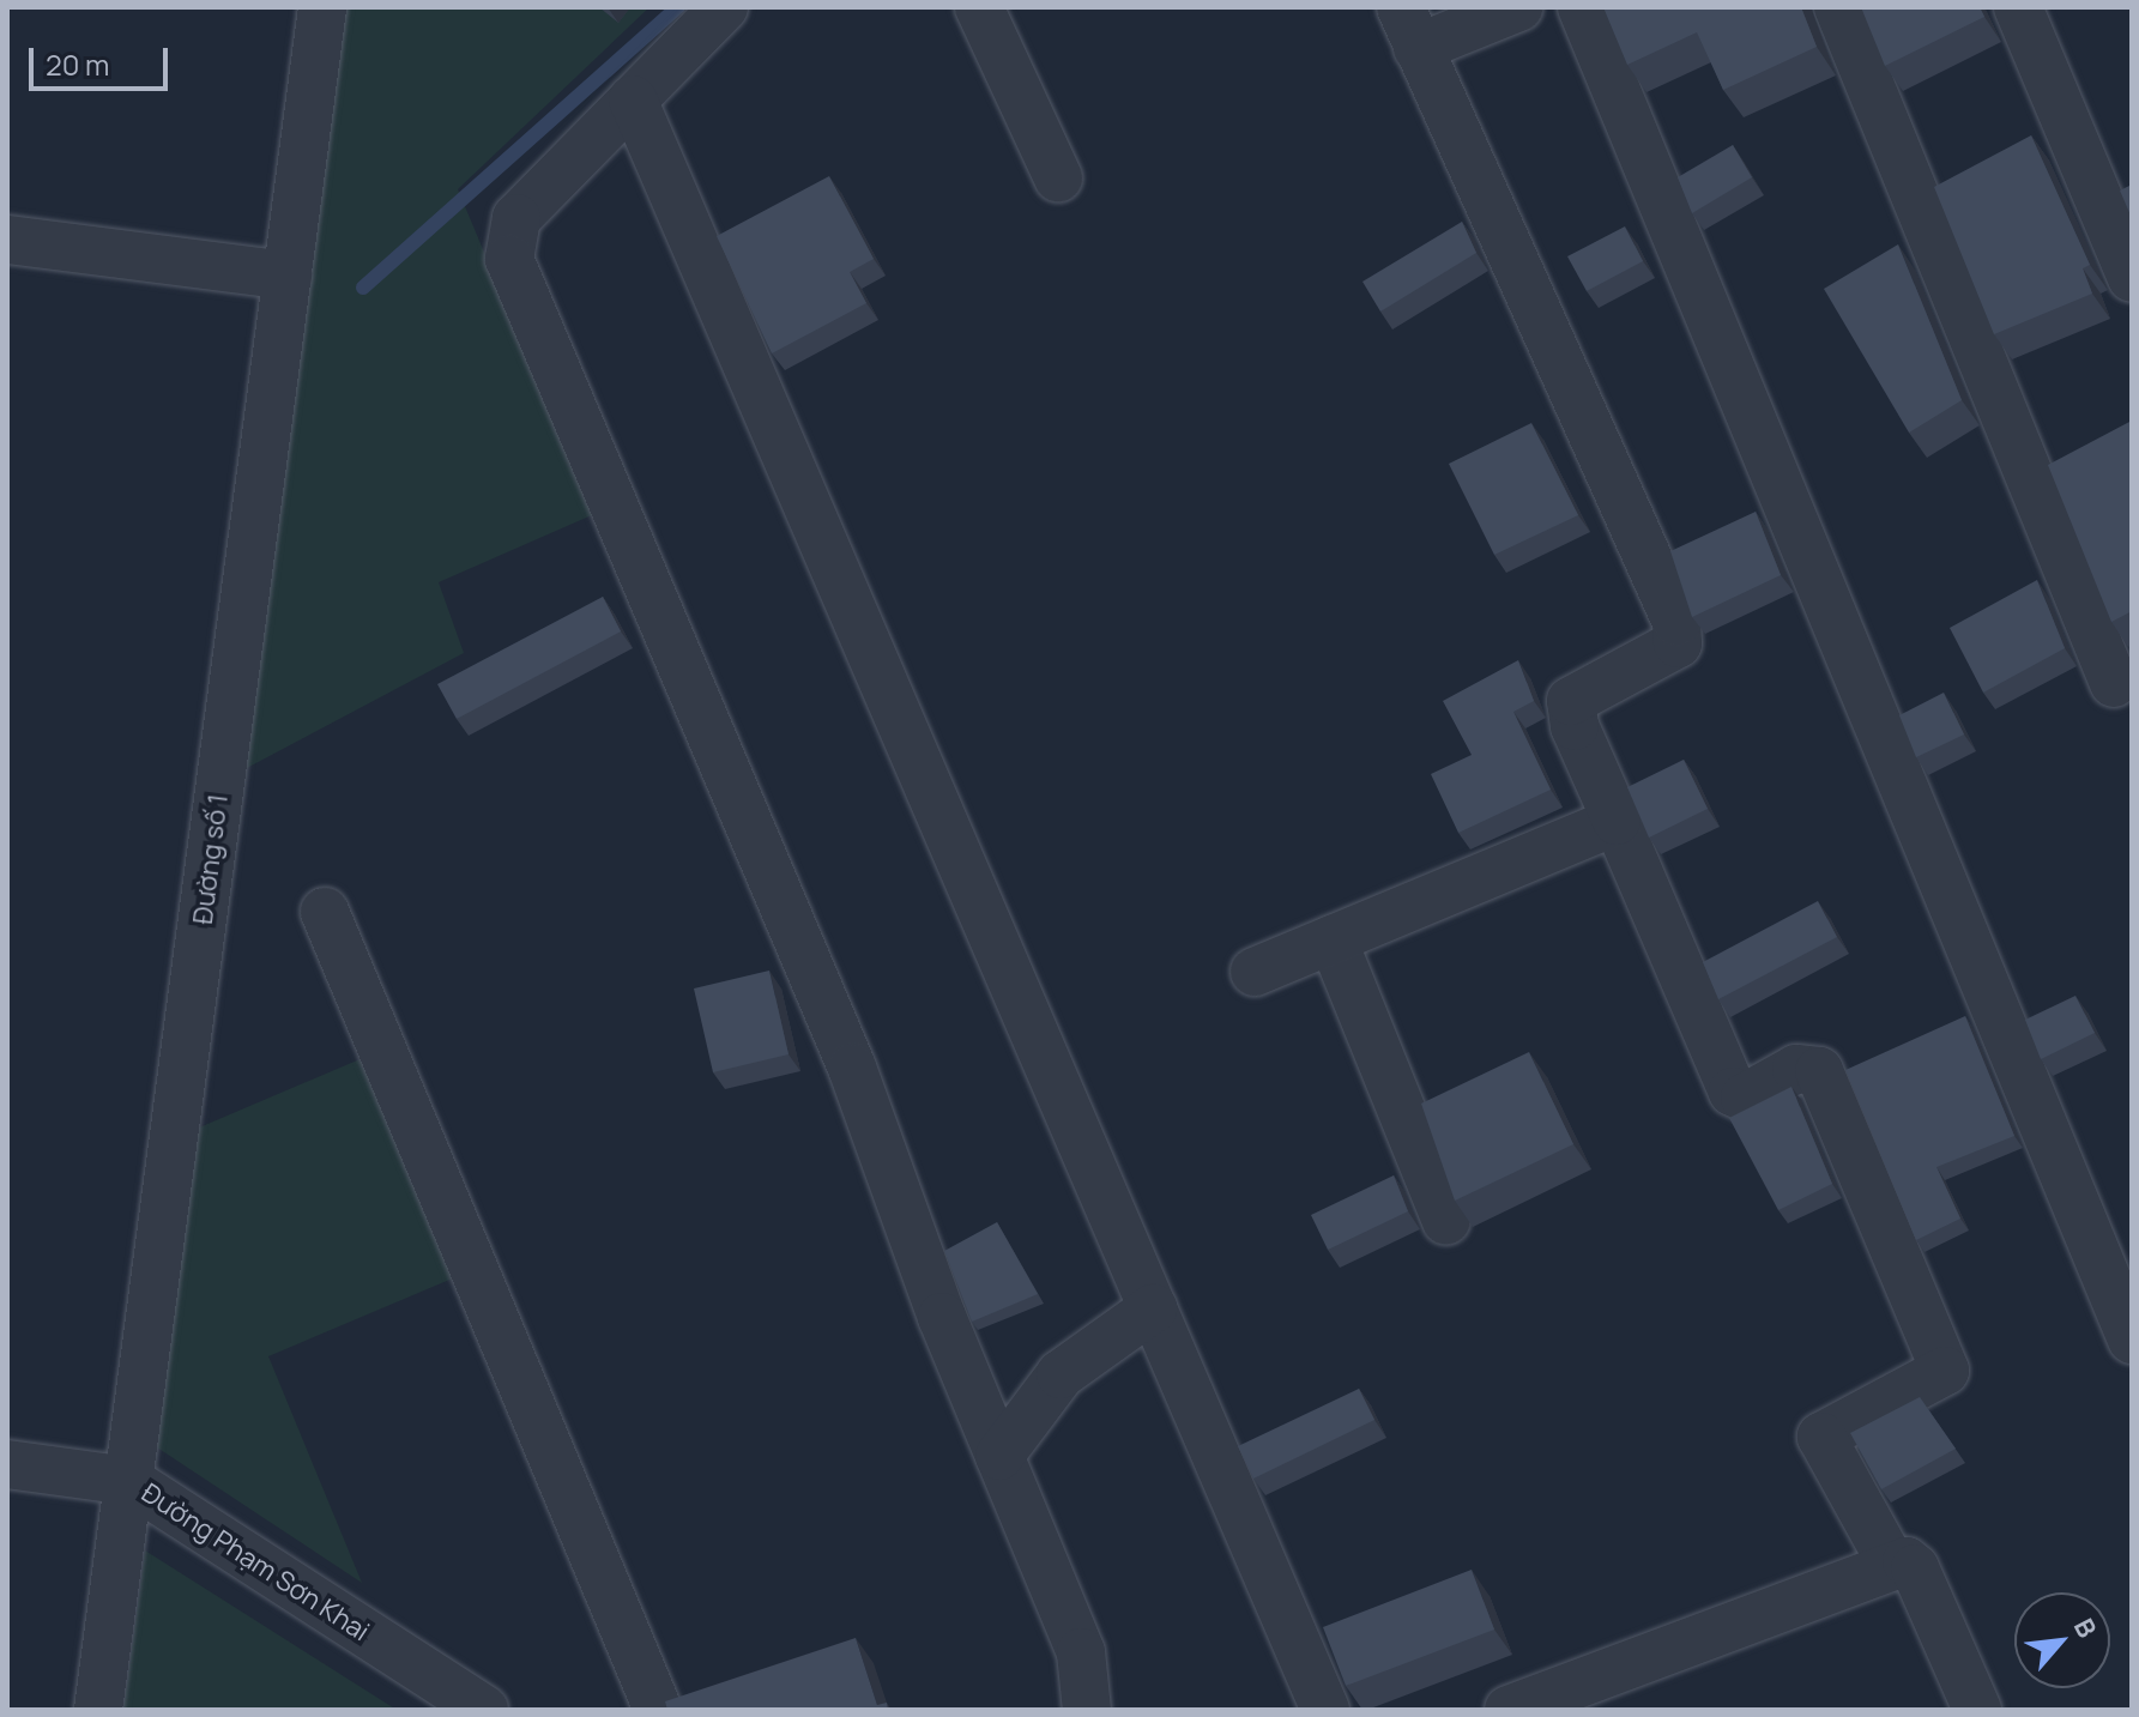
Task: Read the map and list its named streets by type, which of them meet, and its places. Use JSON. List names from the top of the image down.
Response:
{
  "streets": {
    "street": ["Đường số 1", "Đường Phạm Sơn Khai"]
  },
  "crossings": [
    ["Đường số 1", "Đường Phạm Sơn Khai"]
  ],
  "scale_bar": "20 m",
  "north": "top right"
}
